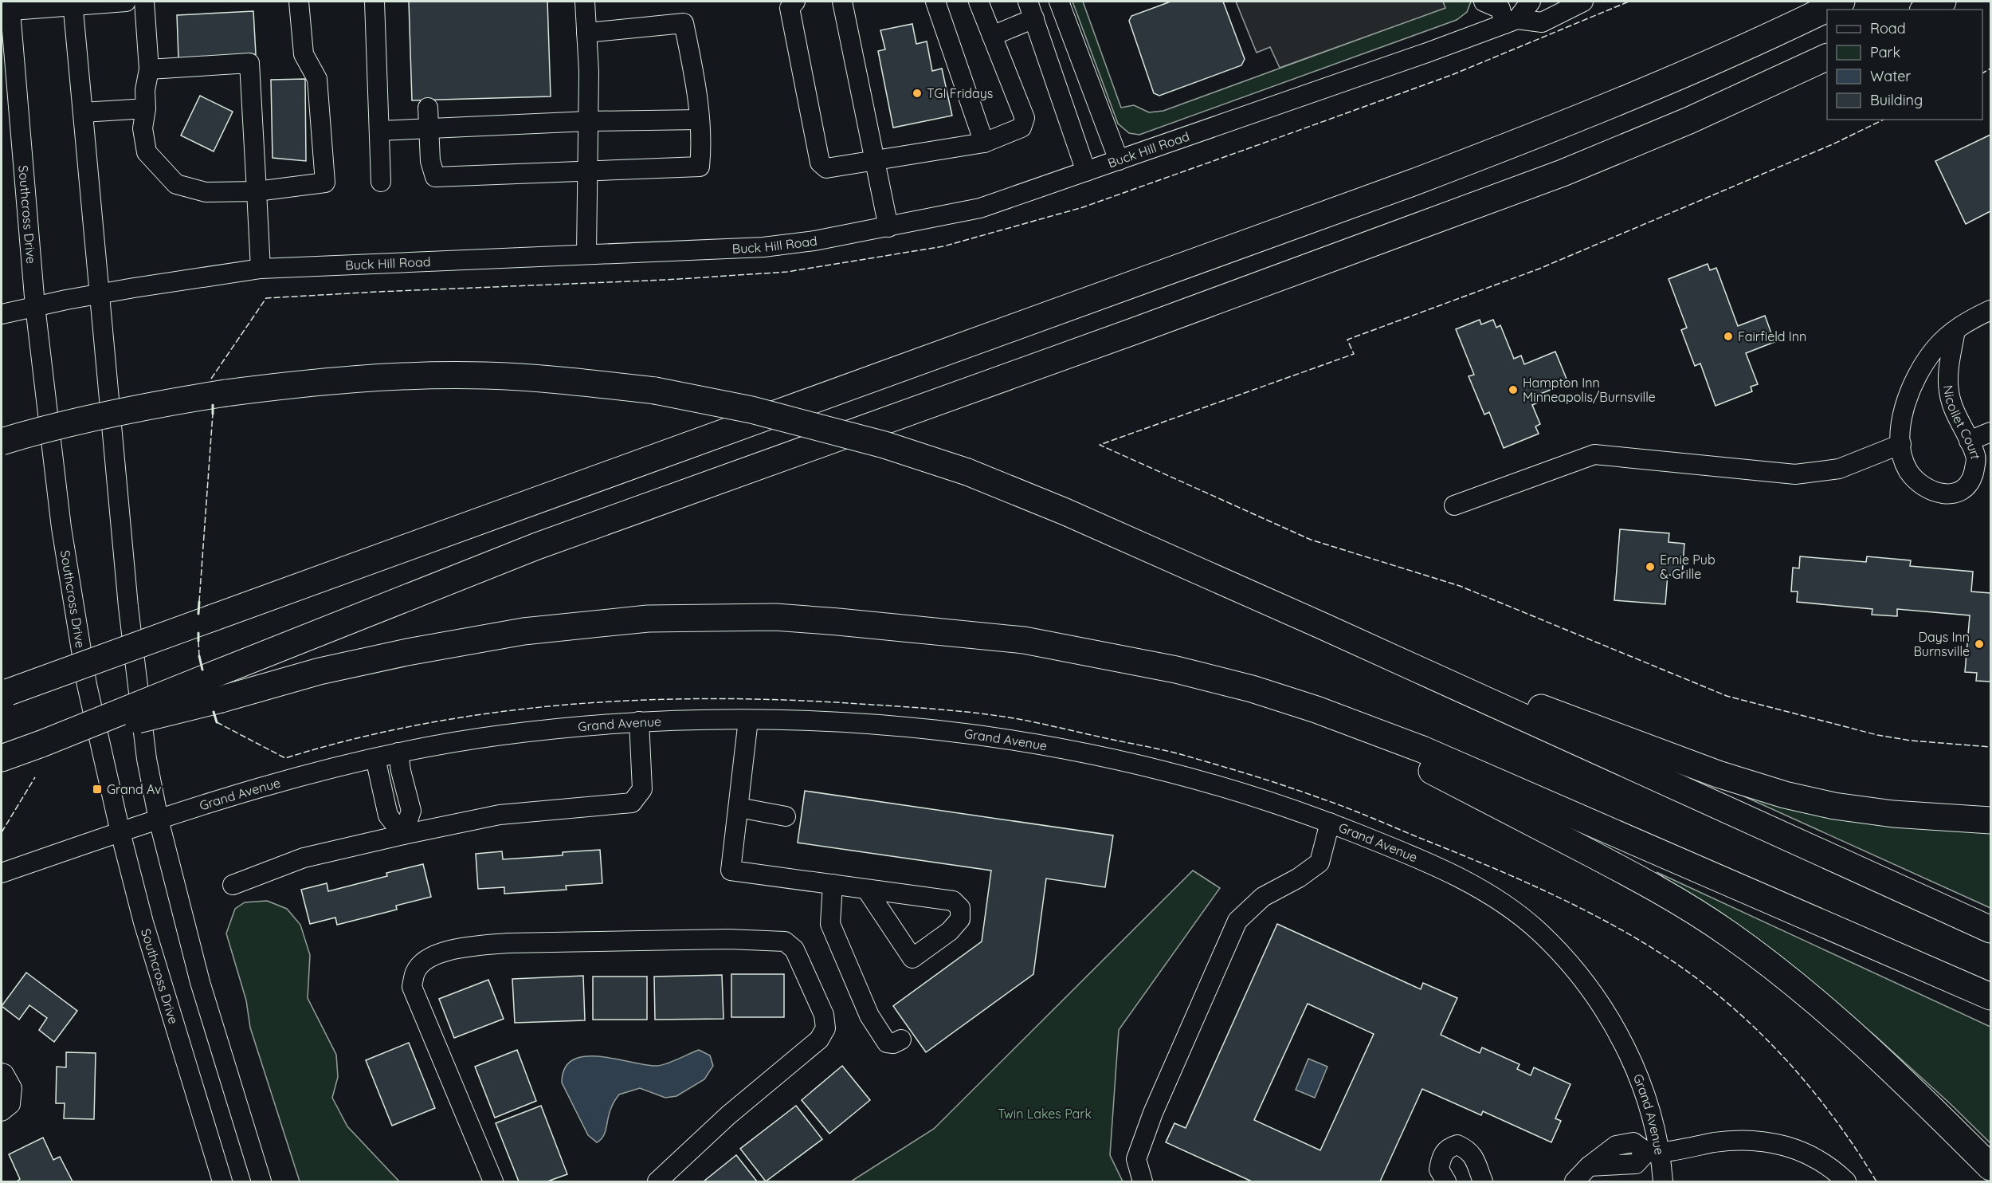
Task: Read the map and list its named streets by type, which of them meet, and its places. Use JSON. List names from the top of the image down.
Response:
{
  "streets": {
    "street": [
      "Buck Hill Road",
      "Southcross Drive",
      "Nicollet Court",
      "Grand Avenue"
    ]
  },
  "crossings": [
    ["Buck Hill Road", "Southcross Drive"],
    ["Southcross Drive", "Grand Avenue"]
  ],
  "parks": ["Twin Lakes Park"],
  "places": {
    "other": [
      "TGI Fridays",
      "Fairfield Inn",
      "Hampton Inn Minneapolis/Burnsville",
      "Ernie Pub & Grille",
      "Days Inn Burnsville"
    ],
    "transit": ["Grand Av"]
  },
  "legend": [
    "Road",
    "Park",
    "Water",
    "Building"
  ]
}
